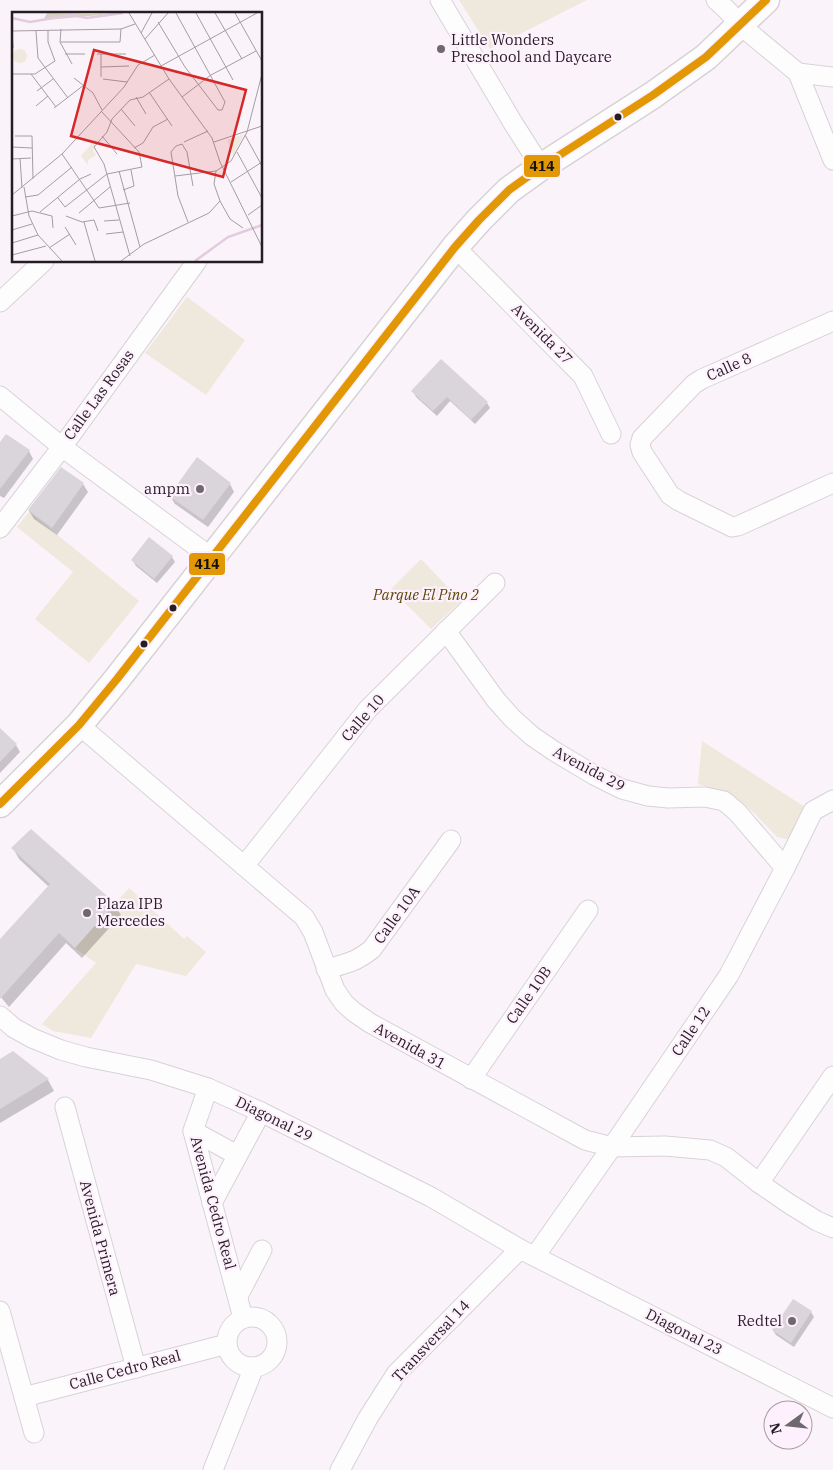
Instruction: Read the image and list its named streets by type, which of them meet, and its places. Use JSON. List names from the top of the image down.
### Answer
{
  "streets": {
    "street": [
      "Avenida 27",
      "Calle 8",
      "Calle Las Rosas",
      "Calle 10",
      "Avenida 29",
      "Calle 10A",
      "Calle 10B",
      "Calle 12",
      "Avenida 31",
      "Diagonal 29",
      "Avenida Cedro Real",
      "Avenida Primera",
      "Diagonal 23",
      "Transversal 14",
      "Calle Cedro Real"
    ]
  },
  "crossings": [
    ["Calle 10", "Avenida 29"],
    ["Calle 10", "Avenida 31"],
    ["Avenida 29", "Calle 12"],
    ["Calle 10A", "Avenida 31"],
    ["Calle 10B", "Avenida 31"],
    ["Calle 12", "Avenida 31"],
    ["Calle 12", "Diagonal 29"],
    ["Calle 12", "Diagonal 23"],
    ["Calle 12", "Transversal 14"],
    ["Diagonal 29", "Avenida Cedro Real"],
    ["Diagonal 29", "Diagonal 23"],
    ["Diagonal 29", "Transversal 14"],
    ["Avenida Cedro Real", "Calle Cedro Real"],
    ["Avenida Primera", "Calle Cedro Real"],
    ["Diagonal 23", "Transversal 14"]
  ],
  "parks": ["Parque El Pino 2"],
  "places": [
    "Little Wonders Preschool and Daycare",
    "ampm",
    "Plaza IPB Mercedes",
    "Redtel"
  ],
  "lines": ["transit line 414"],
  "north": "left"
}
